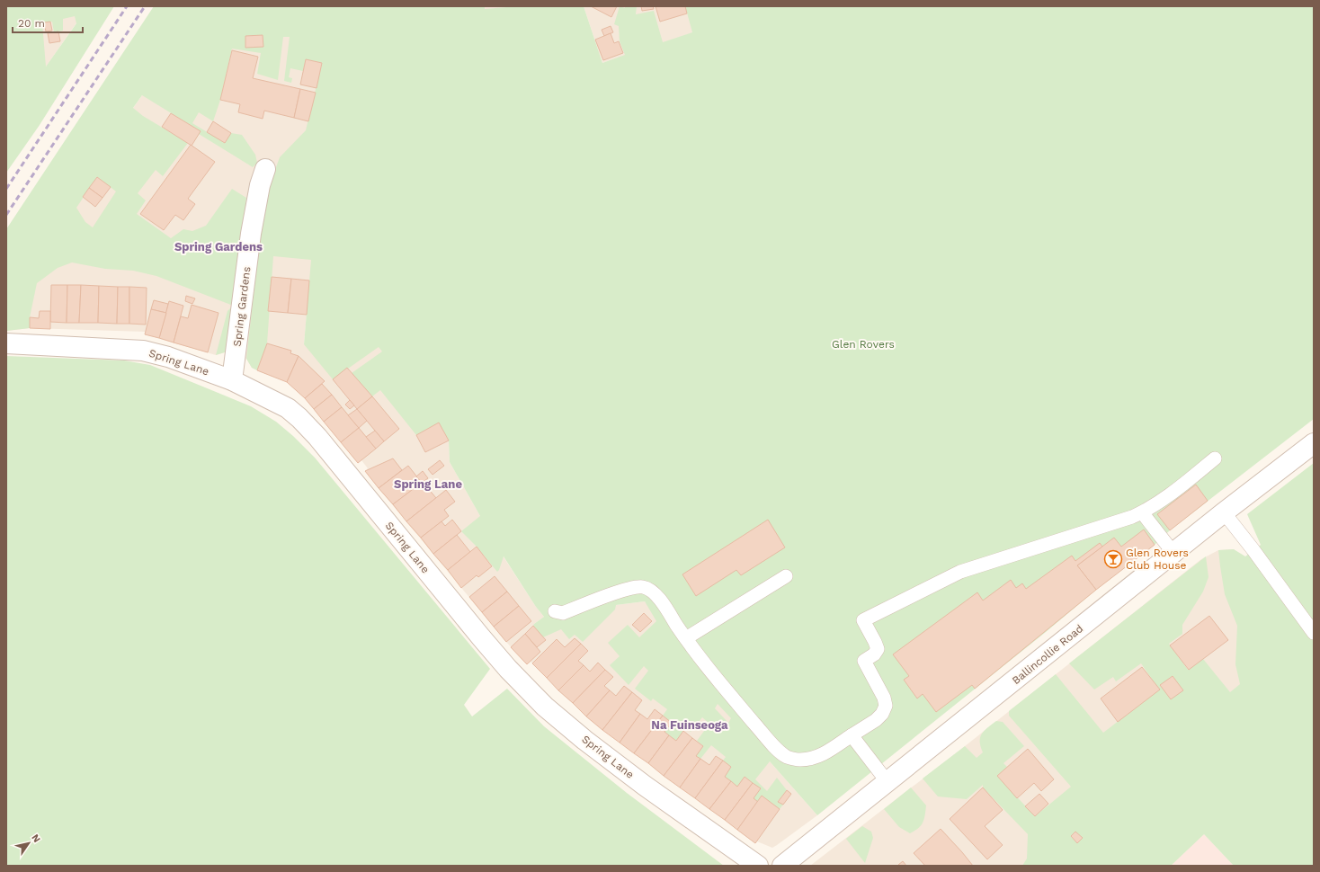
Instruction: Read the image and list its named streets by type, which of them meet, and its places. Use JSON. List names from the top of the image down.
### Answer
{
  "streets": {
    "street": ["Spring Gardens", "Spring Lane", "Ballincollie Road"]
  },
  "crossings": [
    ["Spring Gardens", "Spring Lane"]
  ],
  "districts": ["Spring Gardens", "Spring Lane", "Na Fuinseoga"],
  "parks": ["Glen Rovers"],
  "places": {
    "bar": ["Glen Rovers Club House"]
  },
  "scale_bar": "20 m",
  "north": "top right"
}
